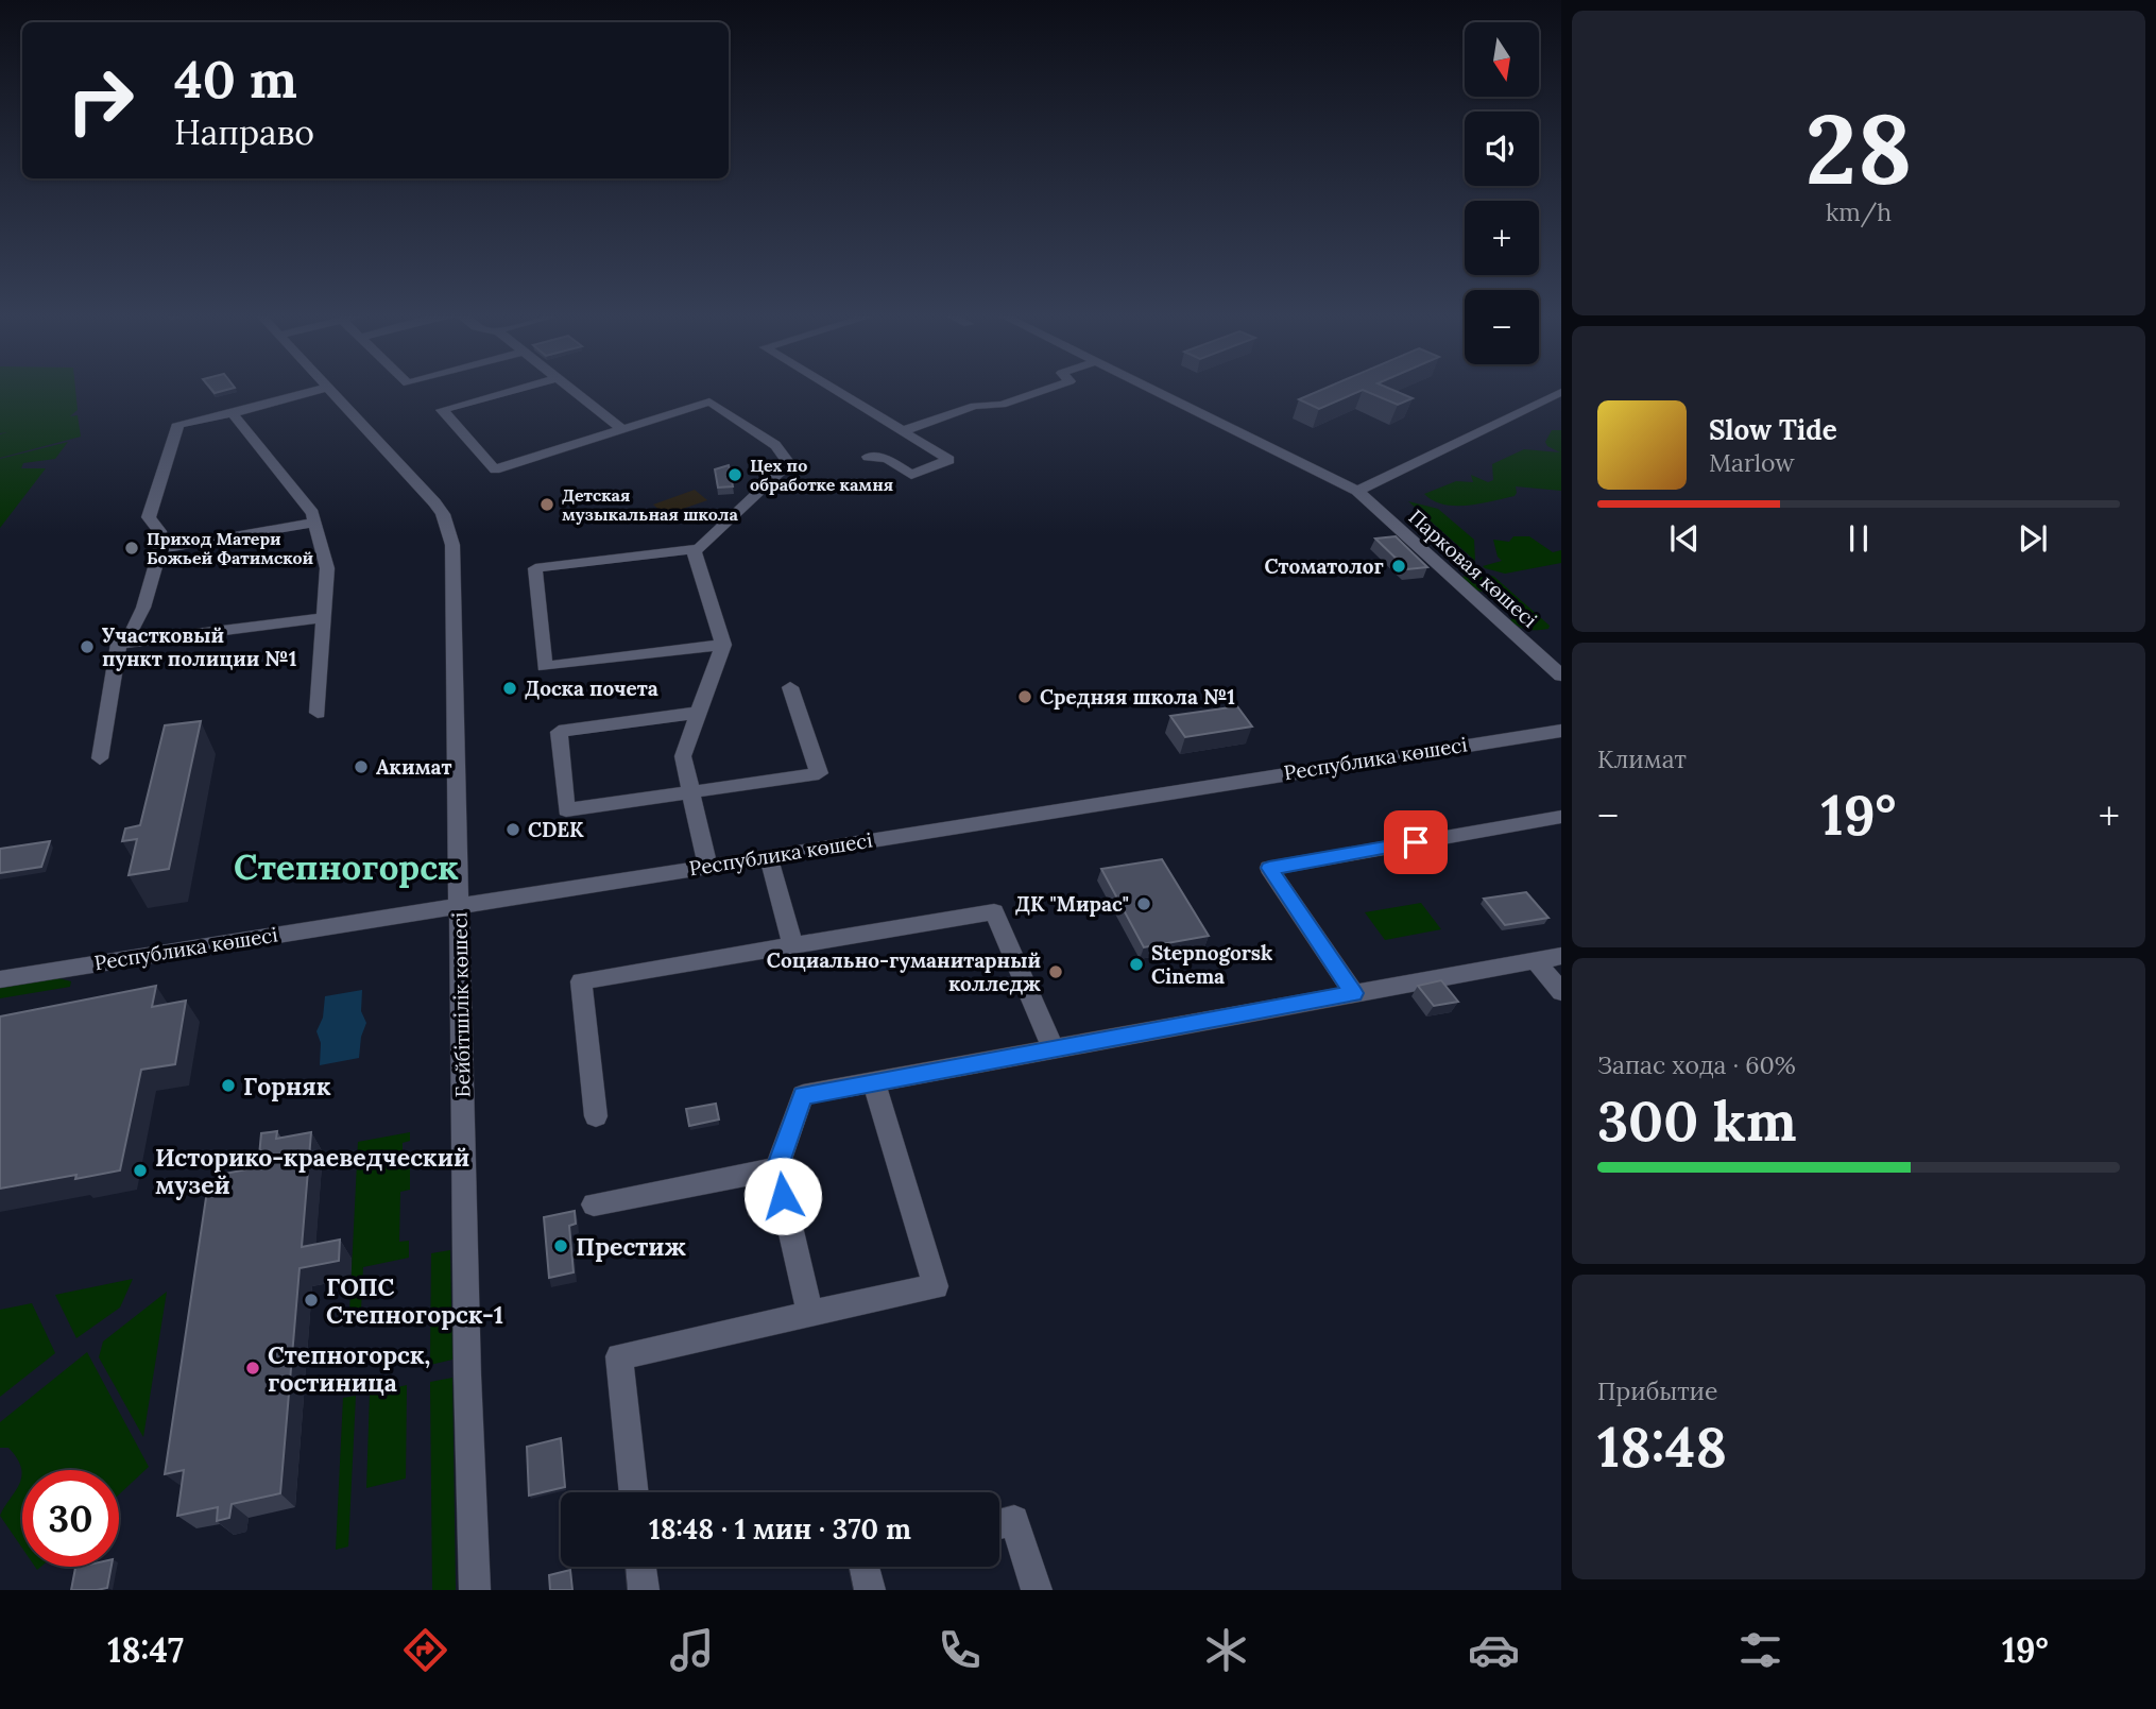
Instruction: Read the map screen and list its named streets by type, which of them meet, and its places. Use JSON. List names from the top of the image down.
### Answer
{
  "streets": {
    "street": ["Парковая көшесі", "Республика көшесі", "Бейбітшілік көшесі"]
  },
  "crossings": [
    ["Республика көшесі", "Бейбітшілік көшесі"]
  ],
  "districts": ["Степногорск"],
  "places": [
    "Цех по обработке камня",
    "Детская музыкальная школа",
    "Приход Матери Божьей Фатимской",
    "Стоматолог",
    "Участковый пункт полиции №1",
    "Доска почета",
    "Средняя школа №1",
    "Акимат",
    "CDEK",
    "ДК \"Мирас\"",
    "Stepnogorsk Cinema",
    "Социально-гуманитарный колледж",
    "Горняк",
    "Историко-краеведческий музей",
    "Престиж",
    "ГОПС Степногорск-1",
    "Степногорск, гостиница"
  ],
  "north": "bottom",
  "page": {
    "tile": [
      ["28", "km/h"],
      "Климат",
      ["Запас хода · 60%", "300 km"],
      ["Прибытие", "18:48"]
    ],
    "map_buttons": ["+", "−"],
    "turn": ["40 m", "Направо"],
    "song": ["Slow Tide", "Marlow"],
    "heat": ["−", "19°", "+"],
    "limit": "30",
    "trip": "18:48 · 1 мин · 370 m",
    "tabs": ["18:47", "19°"]
  }
}
